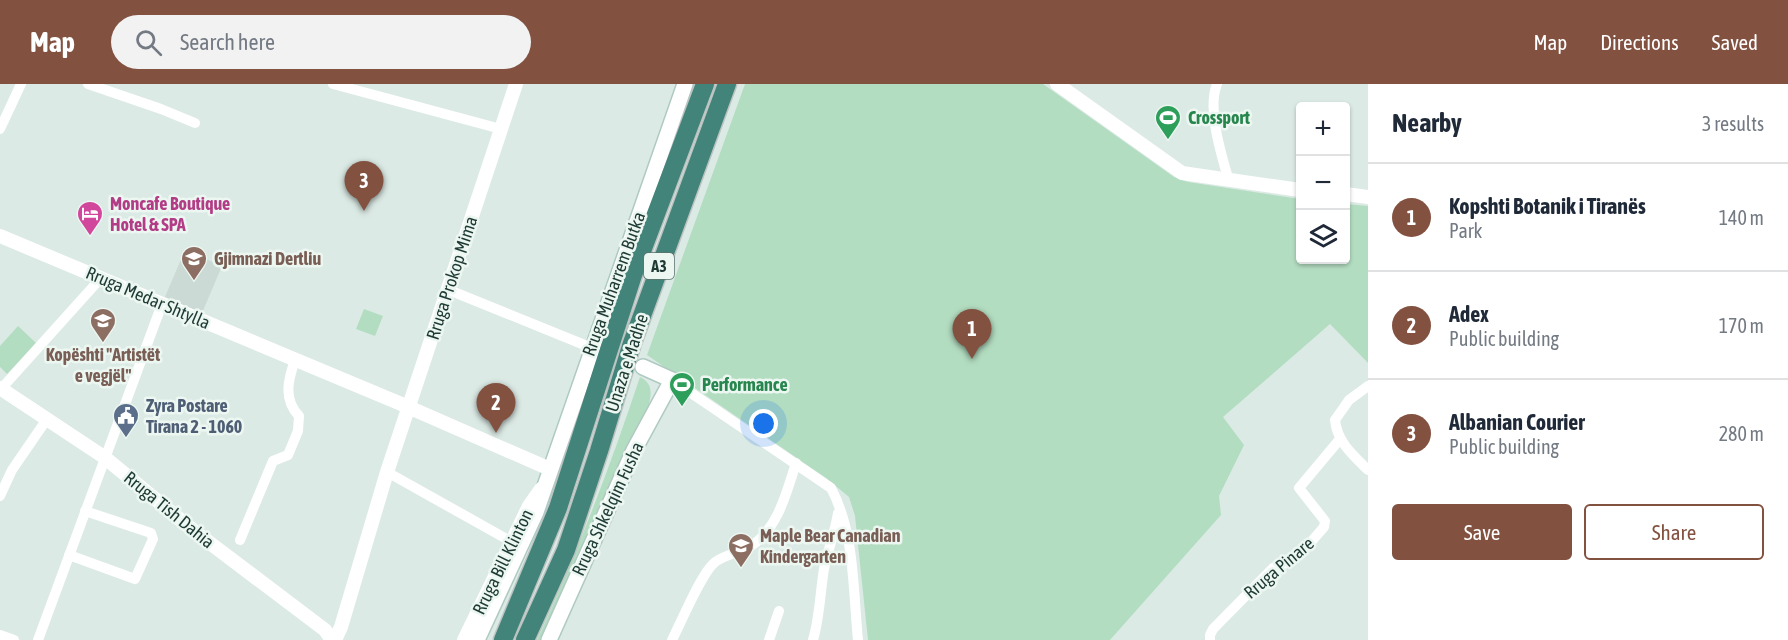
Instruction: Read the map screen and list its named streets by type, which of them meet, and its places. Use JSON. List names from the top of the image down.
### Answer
{
  "streets": {
    "highway": ["A3", "Unaza e Madhe"],
    "main road": ["Rruga Muharrem Butka", "Rruga Shkelqim Fusha"],
    "street": [
      "Rruga Prokop Mima",
      "Rruga Medar Shtylla",
      "Rruga Tish Dahia",
      "Rruga Bill Klinton",
      "Rruga Pinare"
    ]
  },
  "crossings": [
    ["Rruga Prokop Mima", "Rruga Medar Shtylla"],
    ["Rruga Prokop Mima", "Rruga Tish Dahia"],
    ["Rruga Muharrem Butka", "Rruga Medar Shtylla"],
    ["Rruga Muharrem Butka", "Rruga Bill Klinton"]
  ],
  "places": {
    "sports": ["Crossport", "Performance"],
    "hotel": ["Moncafe Boutique Hotel & SPA"],
    "school or university": ["Gjimnazi Dertliu", "Kopështi \"Artistët e vegjël\"", "Maple Bear Canadian Kindergarten"],
    "public building": ["Zyra Postare Tirana 2 - 1060"]
  },
  "page": {
    "header": "Map",
    "search": "Search here",
    "nav": ["Map", "Directions", "Saved"],
    "heading": ["Nearby", "3 results"],
    "map_buttons": ["+", "−"],
    "pins": ["3", "1", "2"],
    "list": [
      {
        "mark": "1",
        "name": "Kopshti Botanik i Tiranës",
        "note": "Park",
        "value": "140 m"
      },
      {
        "mark": "2",
        "name": "Adex",
        "note": "Public building",
        "value": "170 m"
      },
      {
        "mark": "3",
        "name": "Albanian Courier",
        "note": "Public building",
        "value": "280 m"
      }
    ],
    "buttons": ["Save", "Share"]
  }
}
